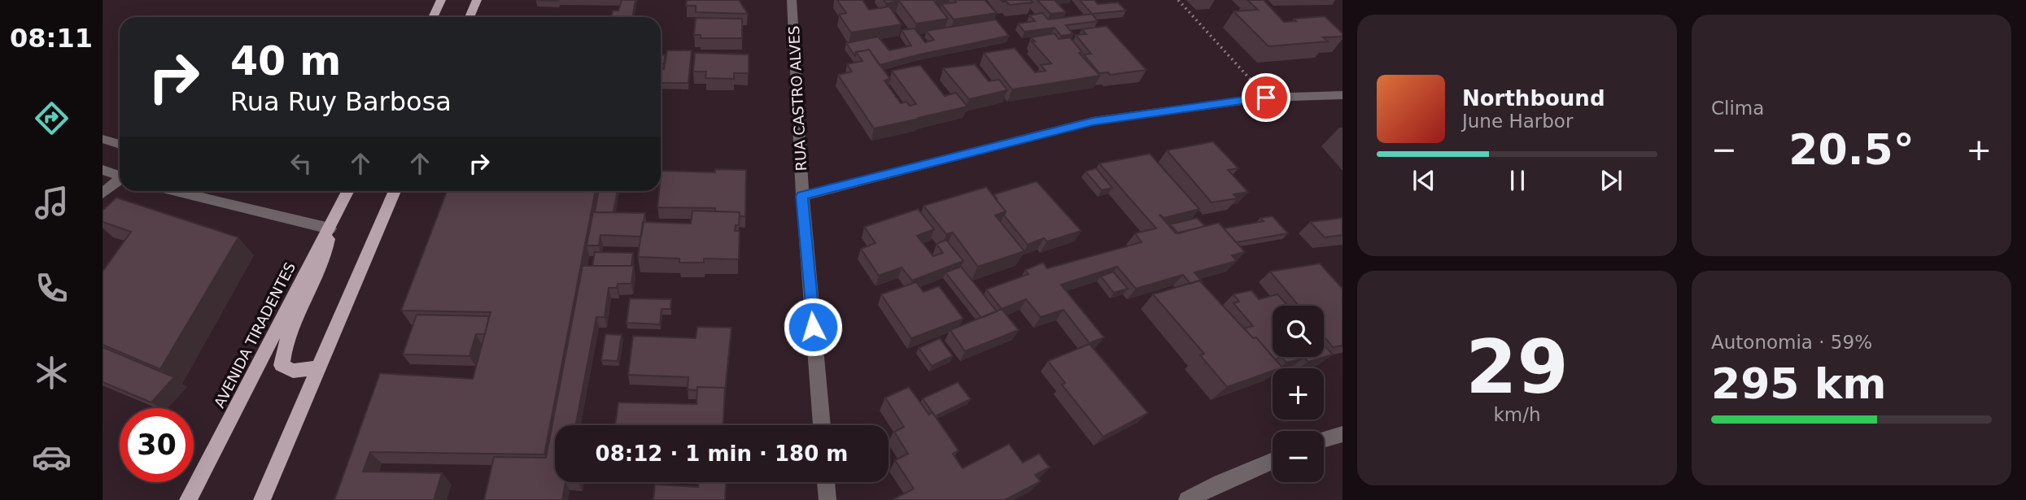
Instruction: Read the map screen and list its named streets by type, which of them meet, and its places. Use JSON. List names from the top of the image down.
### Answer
{
  "streets": {
    "main road": ["AVENIDA TIRADENTES"],
    "street": ["RUA CASTRO ALVES"]
  },
  "page": {
    "tabs": "08:11",
    "tile": [
      "Clima",
      ["29", "km/h"],
      ["Autonomia · 59%", "295 km"]
    ],
    "turn": ["40 m", "Rua Ruy Barbosa"],
    "song": ["Northbound", "June Harbor"],
    "heat": ["−", "20.5°", "+"],
    "map_buttons": ["+", "−"],
    "limit": "30",
    "trip": "08:12 · 1 min · 180 m"
  }
}
